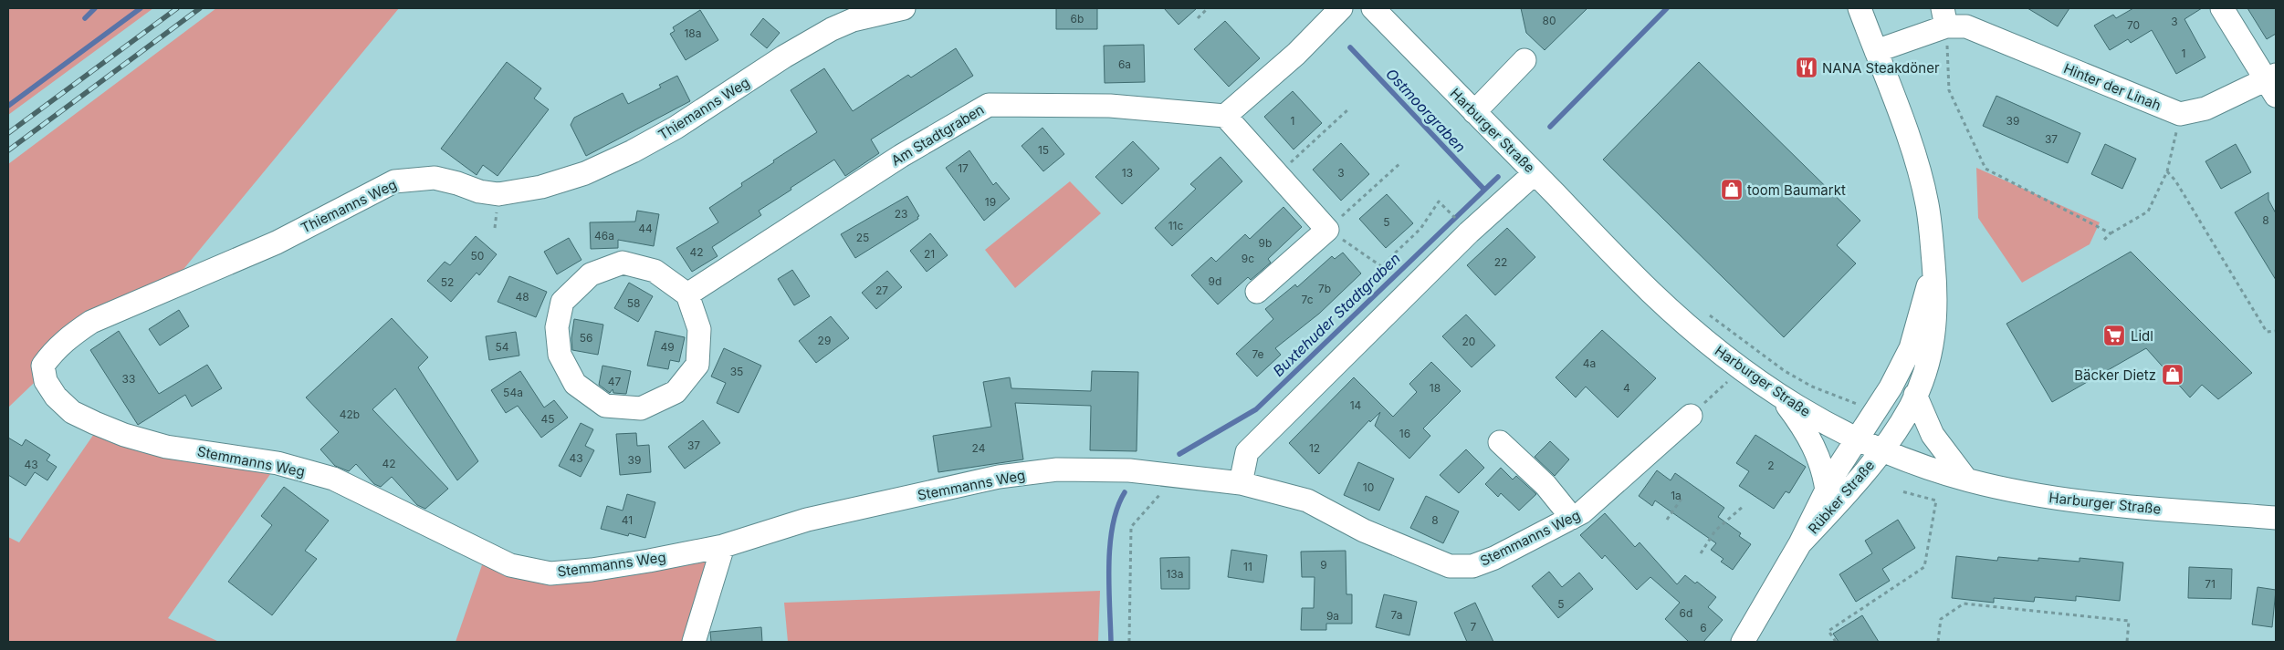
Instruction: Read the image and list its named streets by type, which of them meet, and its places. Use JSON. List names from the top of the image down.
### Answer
{
  "streets": {
    "street": [
      "Hinter der Linah",
      "Thiemanns Weg",
      "Harburger Straße",
      "Am Stadtgraben",
      "Stemmanns Weg",
      "Rübker Straße"
    ]
  },
  "crossings": [
    ["Hinter der Linah", "Rübker Straße"],
    ["Thiemanns Weg", "Stemmanns Weg"],
    ["Harburger Straße", "Rübker Straße"]
  ],
  "water": ["Ostmoorgraben", "Buxtehuder Stadtgraben"],
  "places": {
    "restaurant": ["NANA Steakdöner"],
    "shop": ["toom Baumarkt", "Bäcker Dietz"],
    "supermarket": ["Lidl"]
  },
  "house_numbers": [
    "6b",
    "80",
    "3",
    "70",
    "18a",
    "1",
    "6a",
    "1",
    "39",
    "37",
    "15",
    "17",
    "13",
    "3",
    "19",
    "23",
    "8",
    "5",
    "11c",
    "44",
    "46a",
    "25",
    "9b",
    "42",
    "21",
    "50",
    "9c",
    "22",
    "9d",
    "52",
    "7b",
    "27",
    "48",
    "7c",
    "58",
    "56",
    "29",
    "20",
    "54",
    "49",
    "7e",
    "4a",
    "35",
    "33",
    "47",
    "18",
    "4",
    "54a",
    "14",
    "42b",
    "45",
    "16",
    "37",
    "24",
    "12",
    "43",
    "39",
    "42",
    "43",
    "2",
    "10",
    "1a",
    "41",
    "8",
    "9",
    "11",
    "13a",
    "71",
    "5",
    "6d",
    "7a",
    "9a",
    "7",
    "6"
  ]
}
